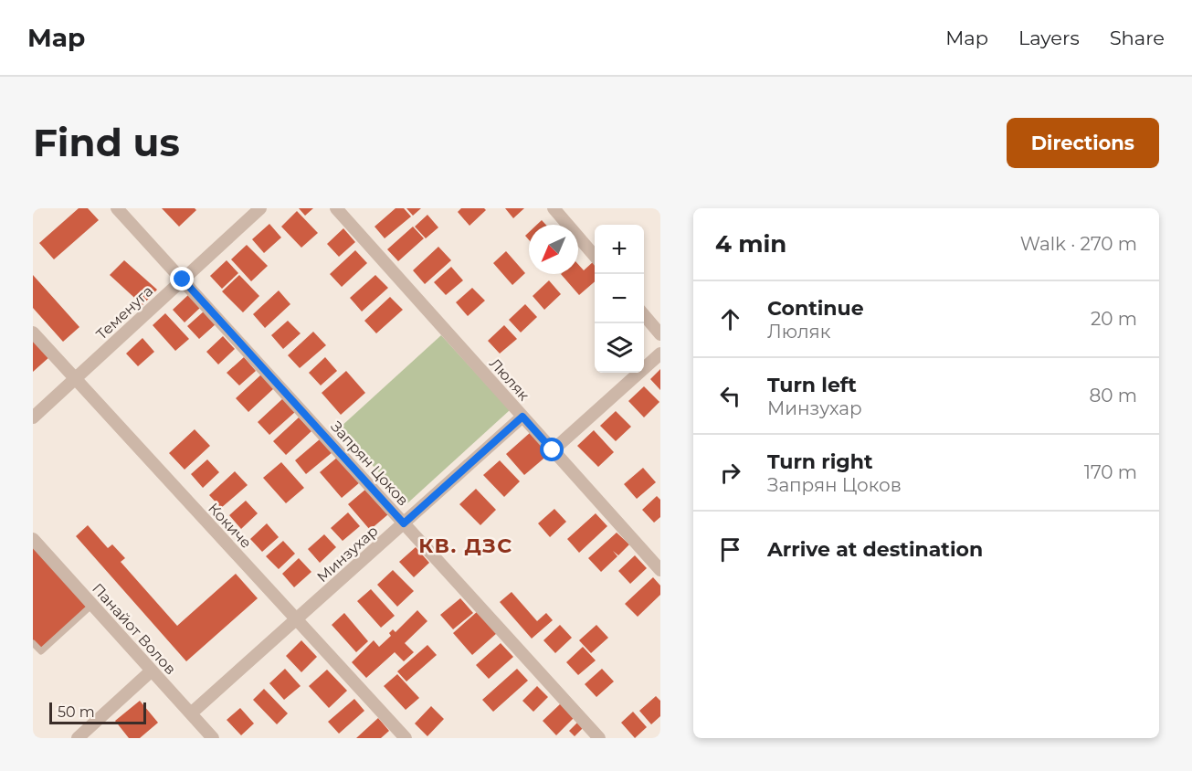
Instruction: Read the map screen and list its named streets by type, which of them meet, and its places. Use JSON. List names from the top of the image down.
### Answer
{
  "streets": {
    "street": [
      "Теменуга",
      "Люляк",
      "Запрян Цоков",
      "Кокиче",
      "Минзухар",
      "Панайот Волов"
    ]
  },
  "crossings": [
    ["Теменуга", "Запрян Цоков"],
    ["Теменуга", "Кокиче"],
    ["Люляк", "Минзухар"],
    ["Запрян Цоков", "Минзухар"],
    ["Кокиче", "Минзухар"],
    ["Минзухар", "Панайот Волов"]
  ],
  "districts": ["КВ. ДЗС"],
  "scale_bar": "50 m",
  "north": "bottom left",
  "page": {
    "header": "Map",
    "nav": ["Map", "Layers", "Share"],
    "buttons": "Directions",
    "title": "Find us",
    "heading": ["4 min", "Walk · 270 m"],
    "map_buttons": ["+", "−"],
    "list": [
      ["Continue", "Люляк", "20 m"],
      ["Turn left", "Минзухар", "80 m"],
      ["Turn right", "Запрян Цоков", "170 m"],
      "Arrive at destination"
    ],
    "scale": "50 m"
  }
}
